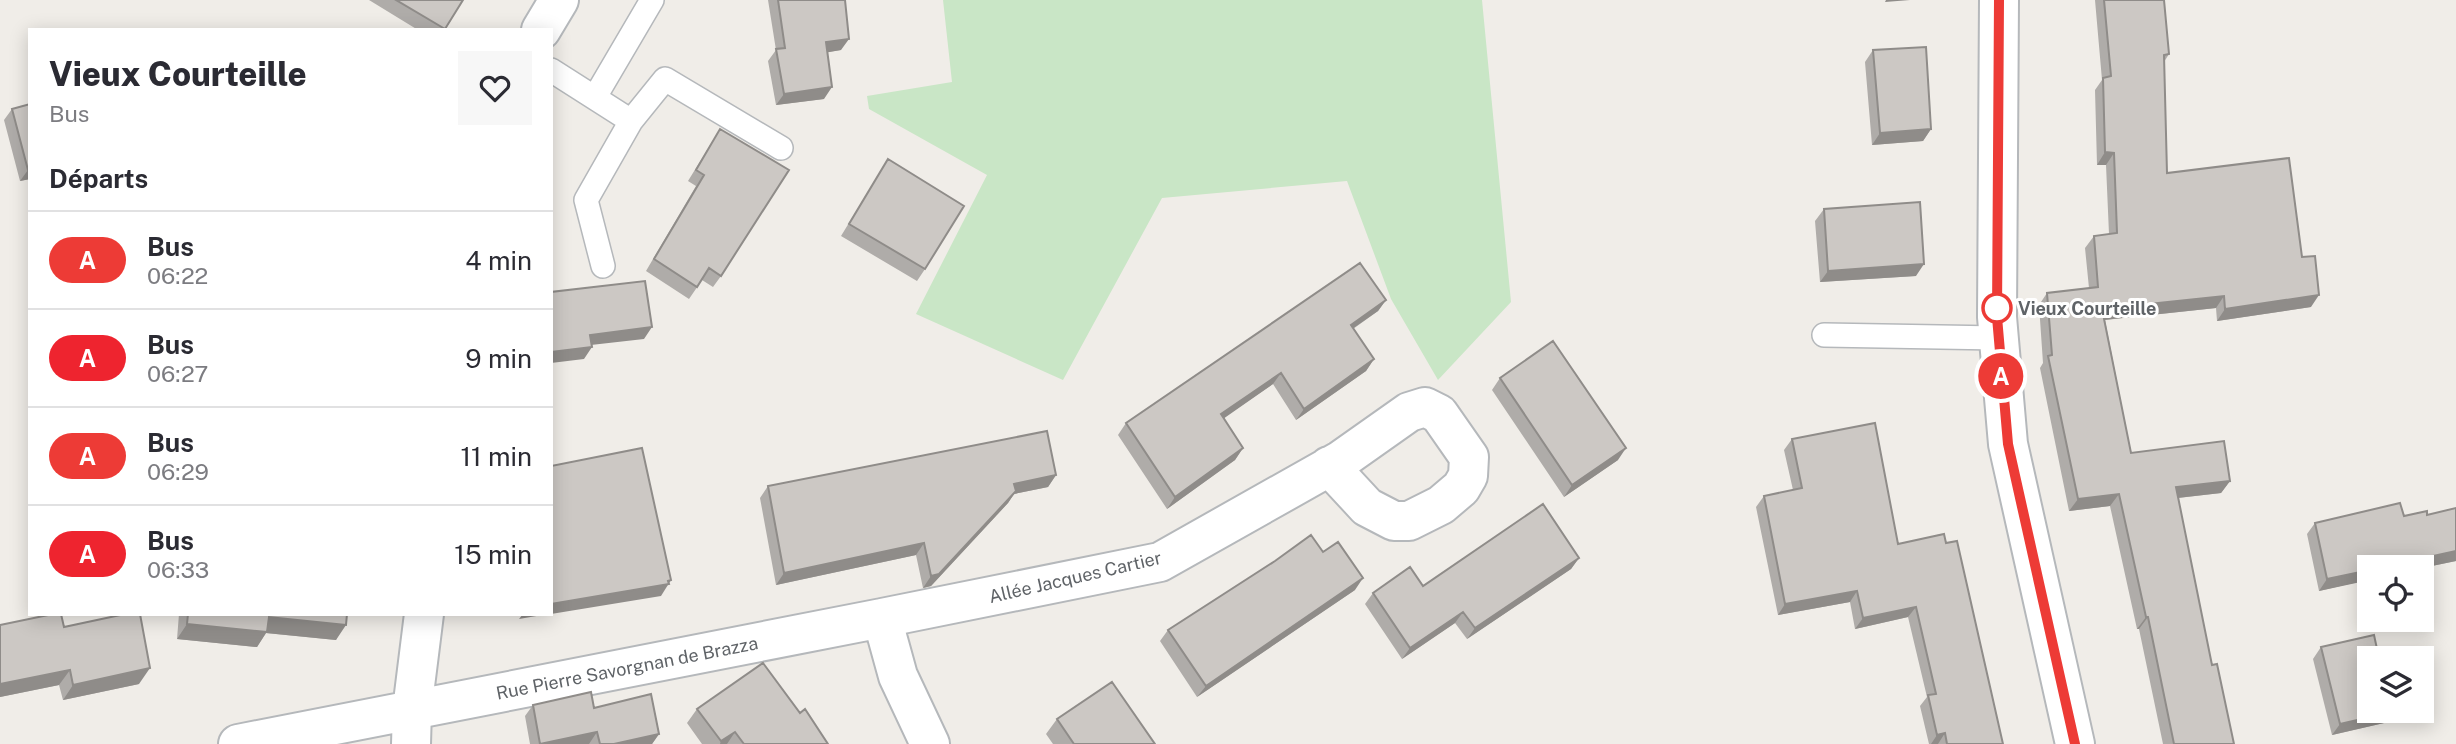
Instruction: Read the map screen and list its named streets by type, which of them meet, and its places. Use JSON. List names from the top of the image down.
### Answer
{
  "streets": {
    "street": ["Allée Jacques Cartier", "Rue Pierre Savorgnan de Brazza"]
  },
  "crossings": [
    ["Allée Jacques Cartier", "Rue Pierre Savorgnan de Brazza"]
  ],
  "places": ["Vieux Courteille"],
  "lines": ["bus line A"],
  "page": {
    "on_map": "A",
    "heading": [
      ["Vieux Courteille", "Bus"],
      "Départs"
    ],
    "list": [
      {
        "mark": "A",
        "name": "Bus",
        "note": "06:22",
        "value": "4 min"
      },
      {
        "mark": "A",
        "name": "Bus",
        "note": "06:27",
        "value": "9 min"
      },
      {
        "mark": "A",
        "name": "Bus",
        "note": "06:29",
        "value": "11 min"
      },
      {
        "mark": "A",
        "name": "Bus",
        "note": "06:33",
        "value": "15 min"
      }
    ]
  }
}
